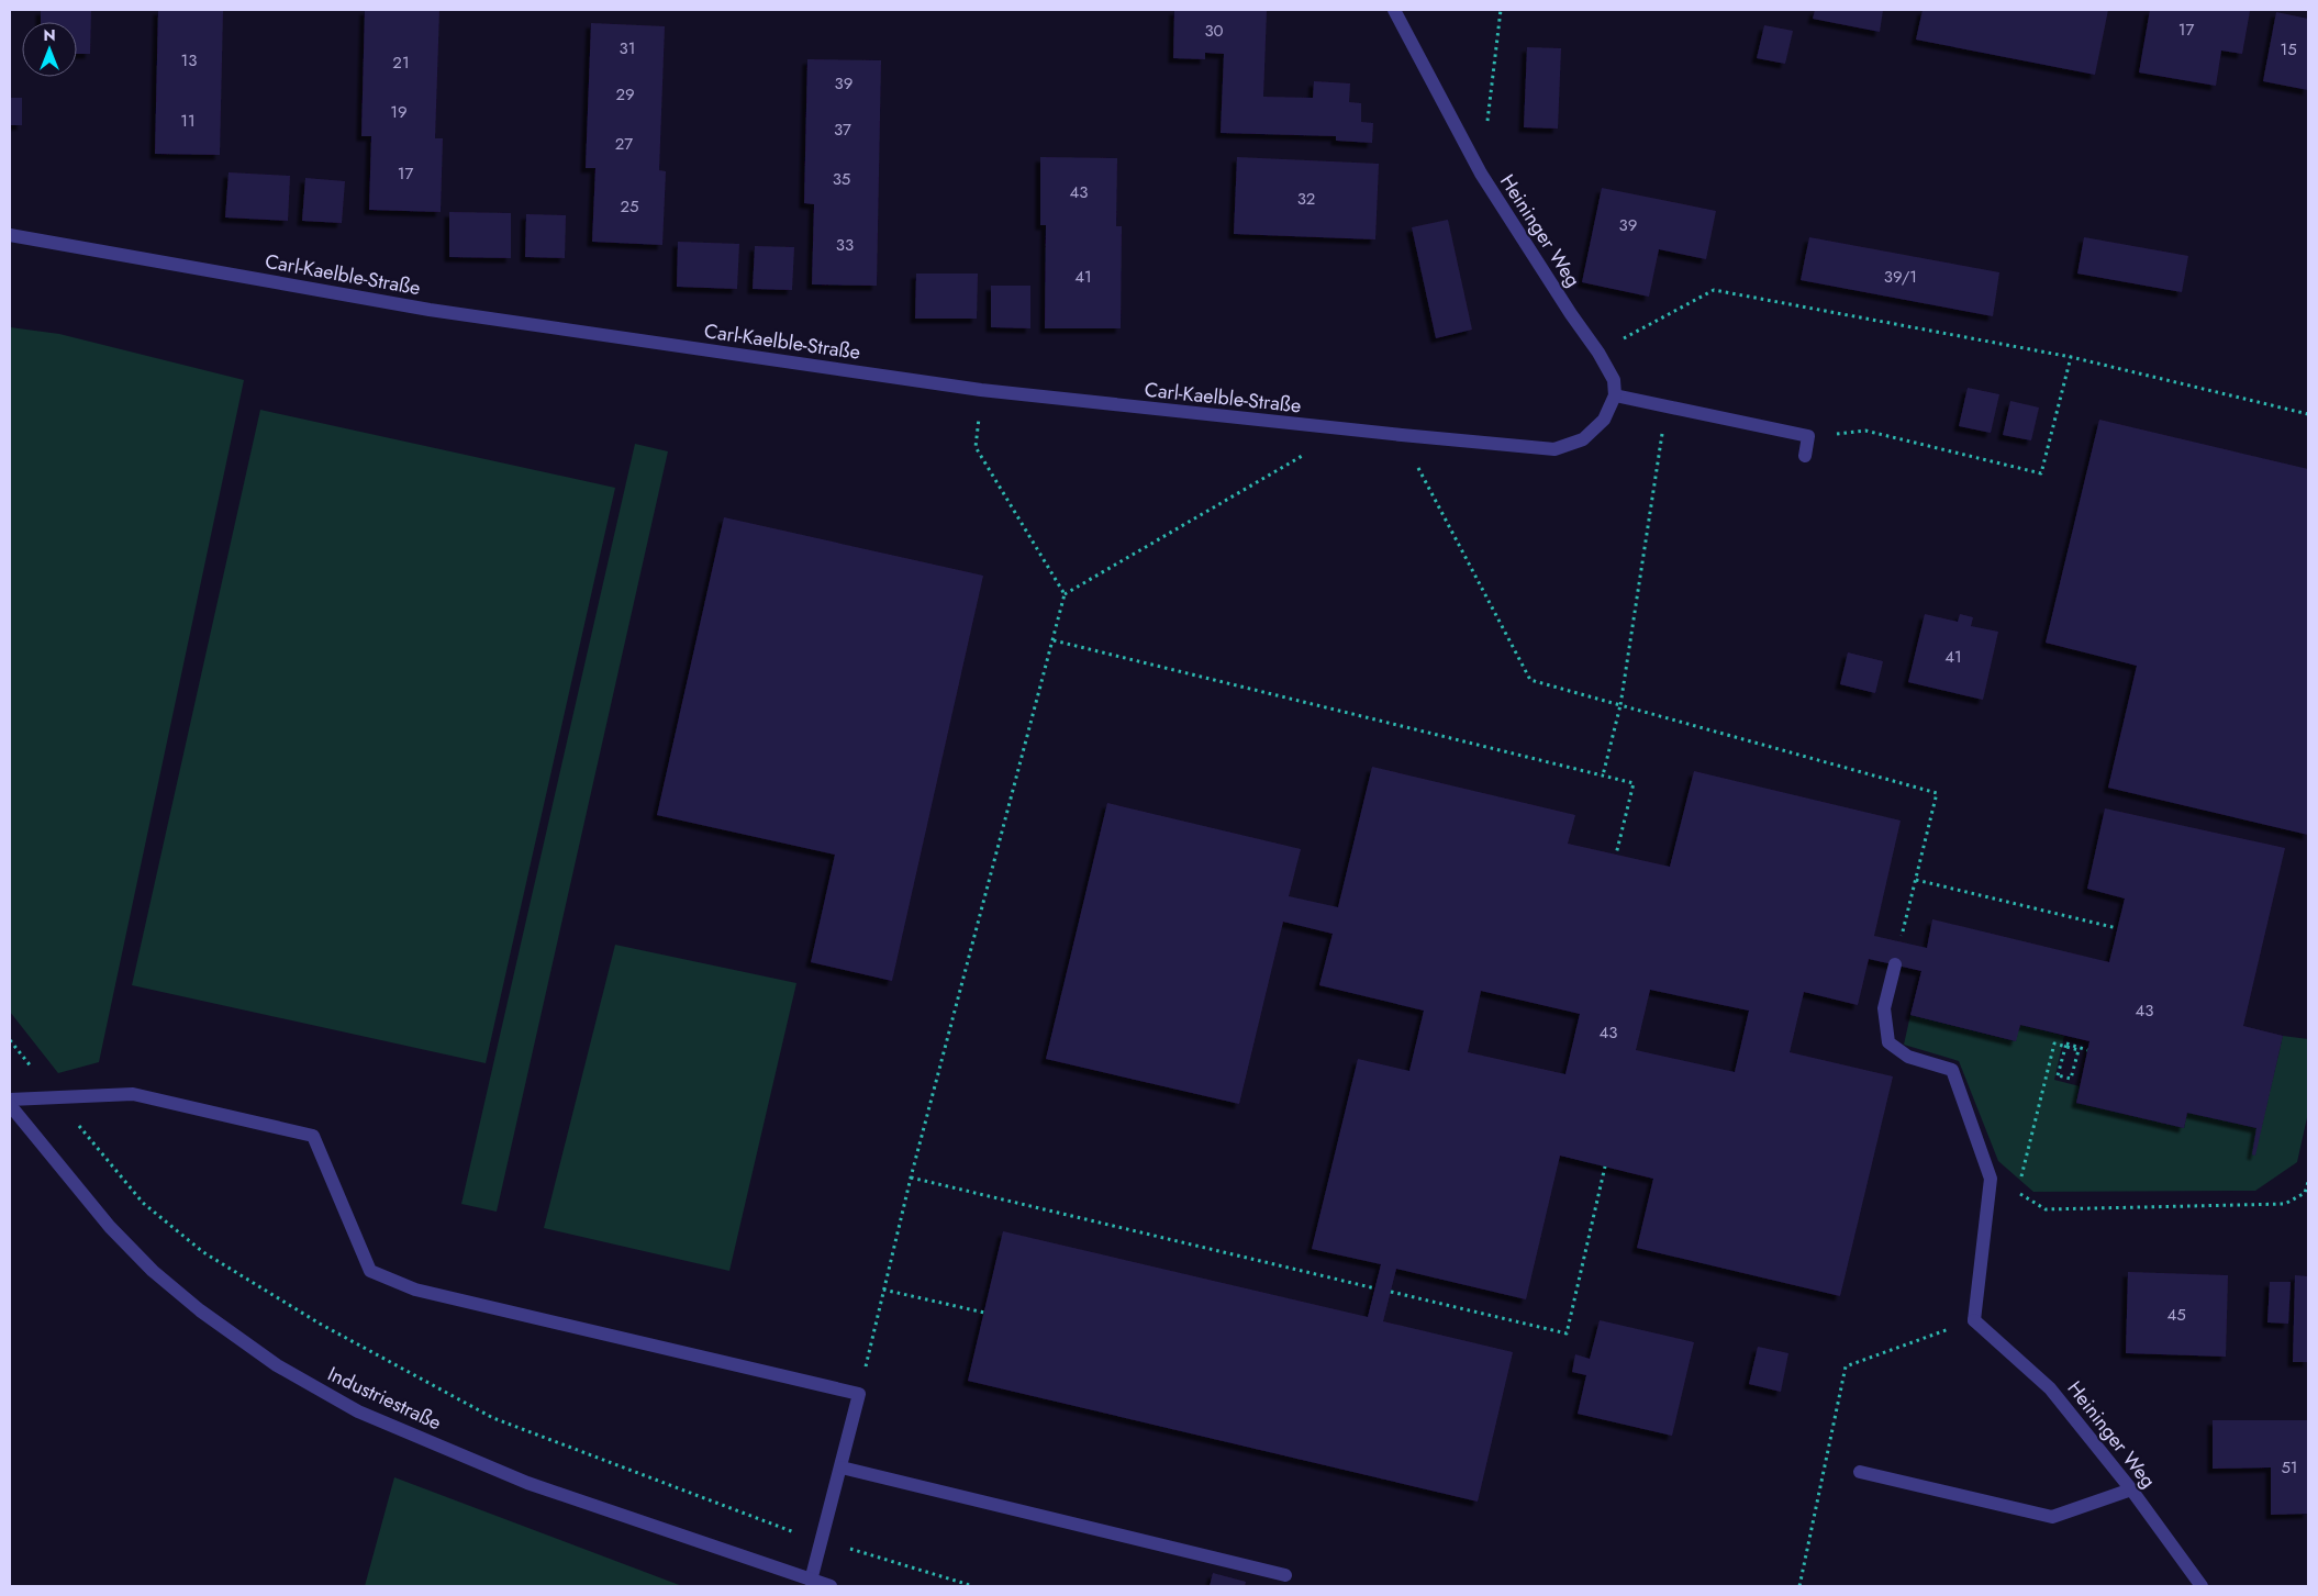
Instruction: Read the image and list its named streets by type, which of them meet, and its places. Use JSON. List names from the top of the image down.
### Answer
{
  "streets": {
    "street": ["Heininger Weg", "Carl-Kaelble-Straße", "Industriestraße"]
  },
  "crossings": [
    ["Heininger Weg", "Carl-Kaelble-Straße"]
  ],
  "house_numbers": [
    "17",
    "30",
    "31",
    "15",
    "13",
    "21",
    "39",
    "29",
    "19",
    "11",
    "37",
    "27",
    "17",
    "35",
    "43",
    "32",
    "25",
    "39",
    "33",
    "41",
    "39/1",
    "41",
    "43",
    "43",
    "45",
    "51"
  ],
  "north": "top"
}
